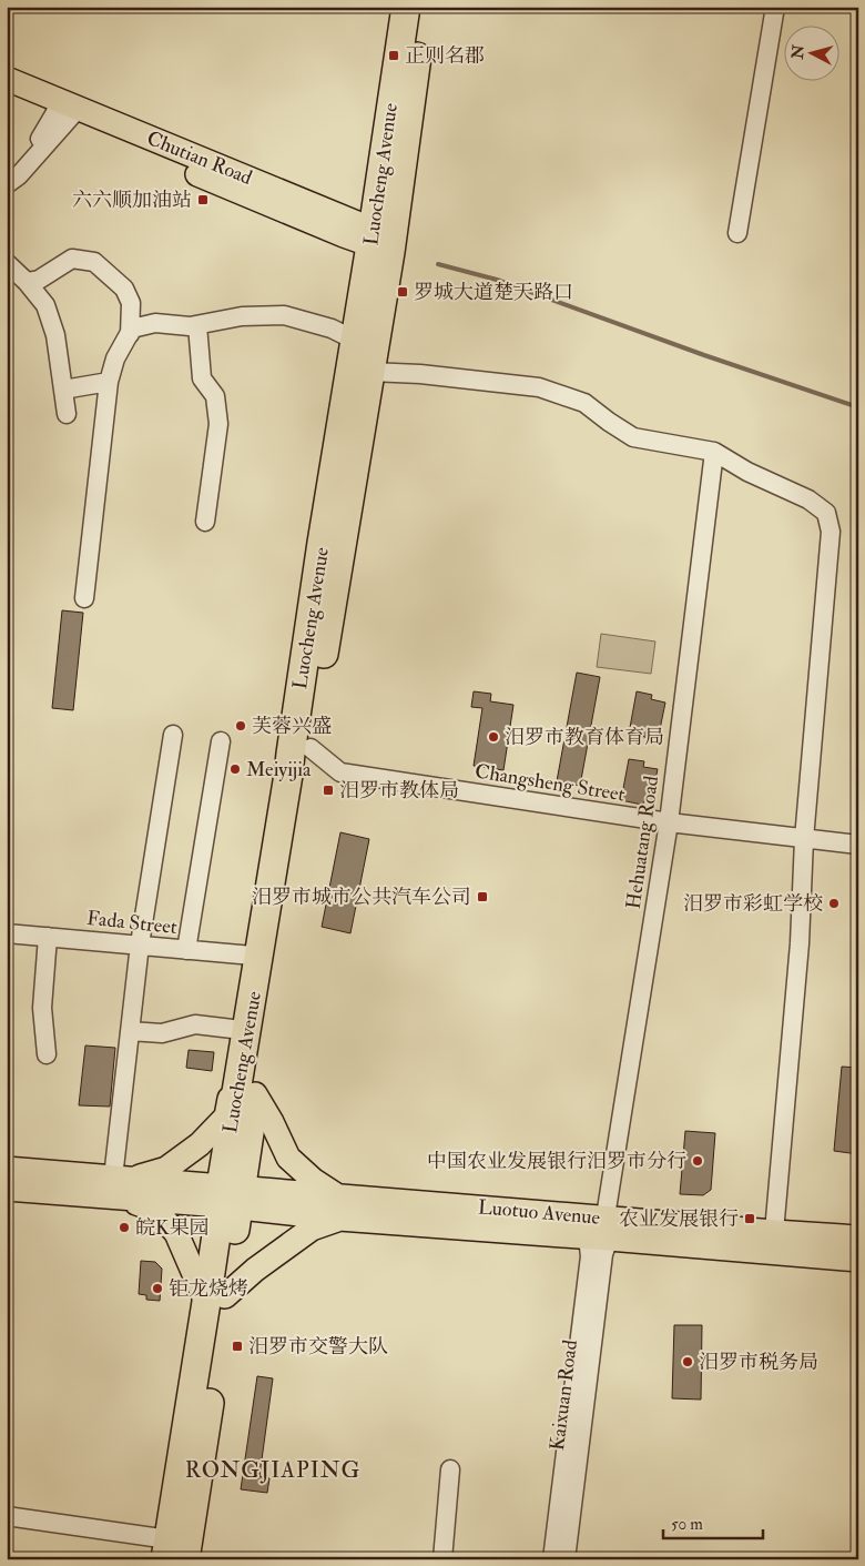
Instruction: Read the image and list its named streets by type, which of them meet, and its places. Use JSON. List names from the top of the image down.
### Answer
{
  "streets": {
    "highway": ["Luocheng Avenue"],
    "main road": ["Chutian Road", "Luotuo Avenue"],
    "street": [
      "Changsheng Street",
      "Hehuatang Road",
      "Fada Street",
      "Kaixuan Road"
    ]
  },
  "crossings": [
    ["Chutian Road", "Luocheng Avenue"],
    ["Luocheng Avenue", "Changsheng Street"],
    ["Luocheng Avenue", "Fada Street"],
    ["Luocheng Avenue", "Luotuo Avenue"],
    ["Changsheng Street", "Hehuatang Road"],
    ["Hehuatang Road", "Luotuo Avenue"],
    ["Hehuatang Road", "Kaixuan Road"],
    ["Luotuo Avenue", "Kaixuan Road"]
  ],
  "districts": ["RONGJIAPING"],
  "places": {
    "transit": [
      "正则名郡",
      "六六顺加油站",
      "罗城大道楚天路口",
      "汨罗市教体局",
      "汨罗市城市公共汽车公司",
      "农业发展银行",
      "汨罗市交警大队"
    ],
    "other": [
      "芙蓉兴盛",
      "汨罗市教育体育局",
      "Meiyijia",
      "汨罗市彩虹学校",
      "中国农业发展银行汨罗市分行",
      "皖K果园",
      "钜龙烧烤",
      "汨罗市税务局"
    ]
  },
  "scale_bar": "50 m",
  "north": "left"
}
